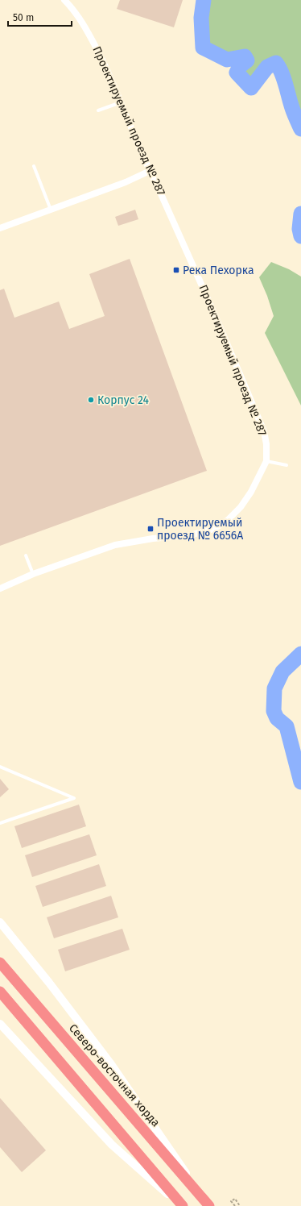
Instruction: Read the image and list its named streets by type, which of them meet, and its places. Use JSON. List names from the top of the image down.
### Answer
{
  "streets": {
    "highway": ["Северо-восточная хорда"],
    "street": ["Проектируемый проезд № 287"]
  },
  "places": {
    "transit": ["Река Пехорка", "Проектируемый проезд № 6656А"],
    "other": ["Корпус 24"]
  },
  "scale_bar": "50 m"
}
